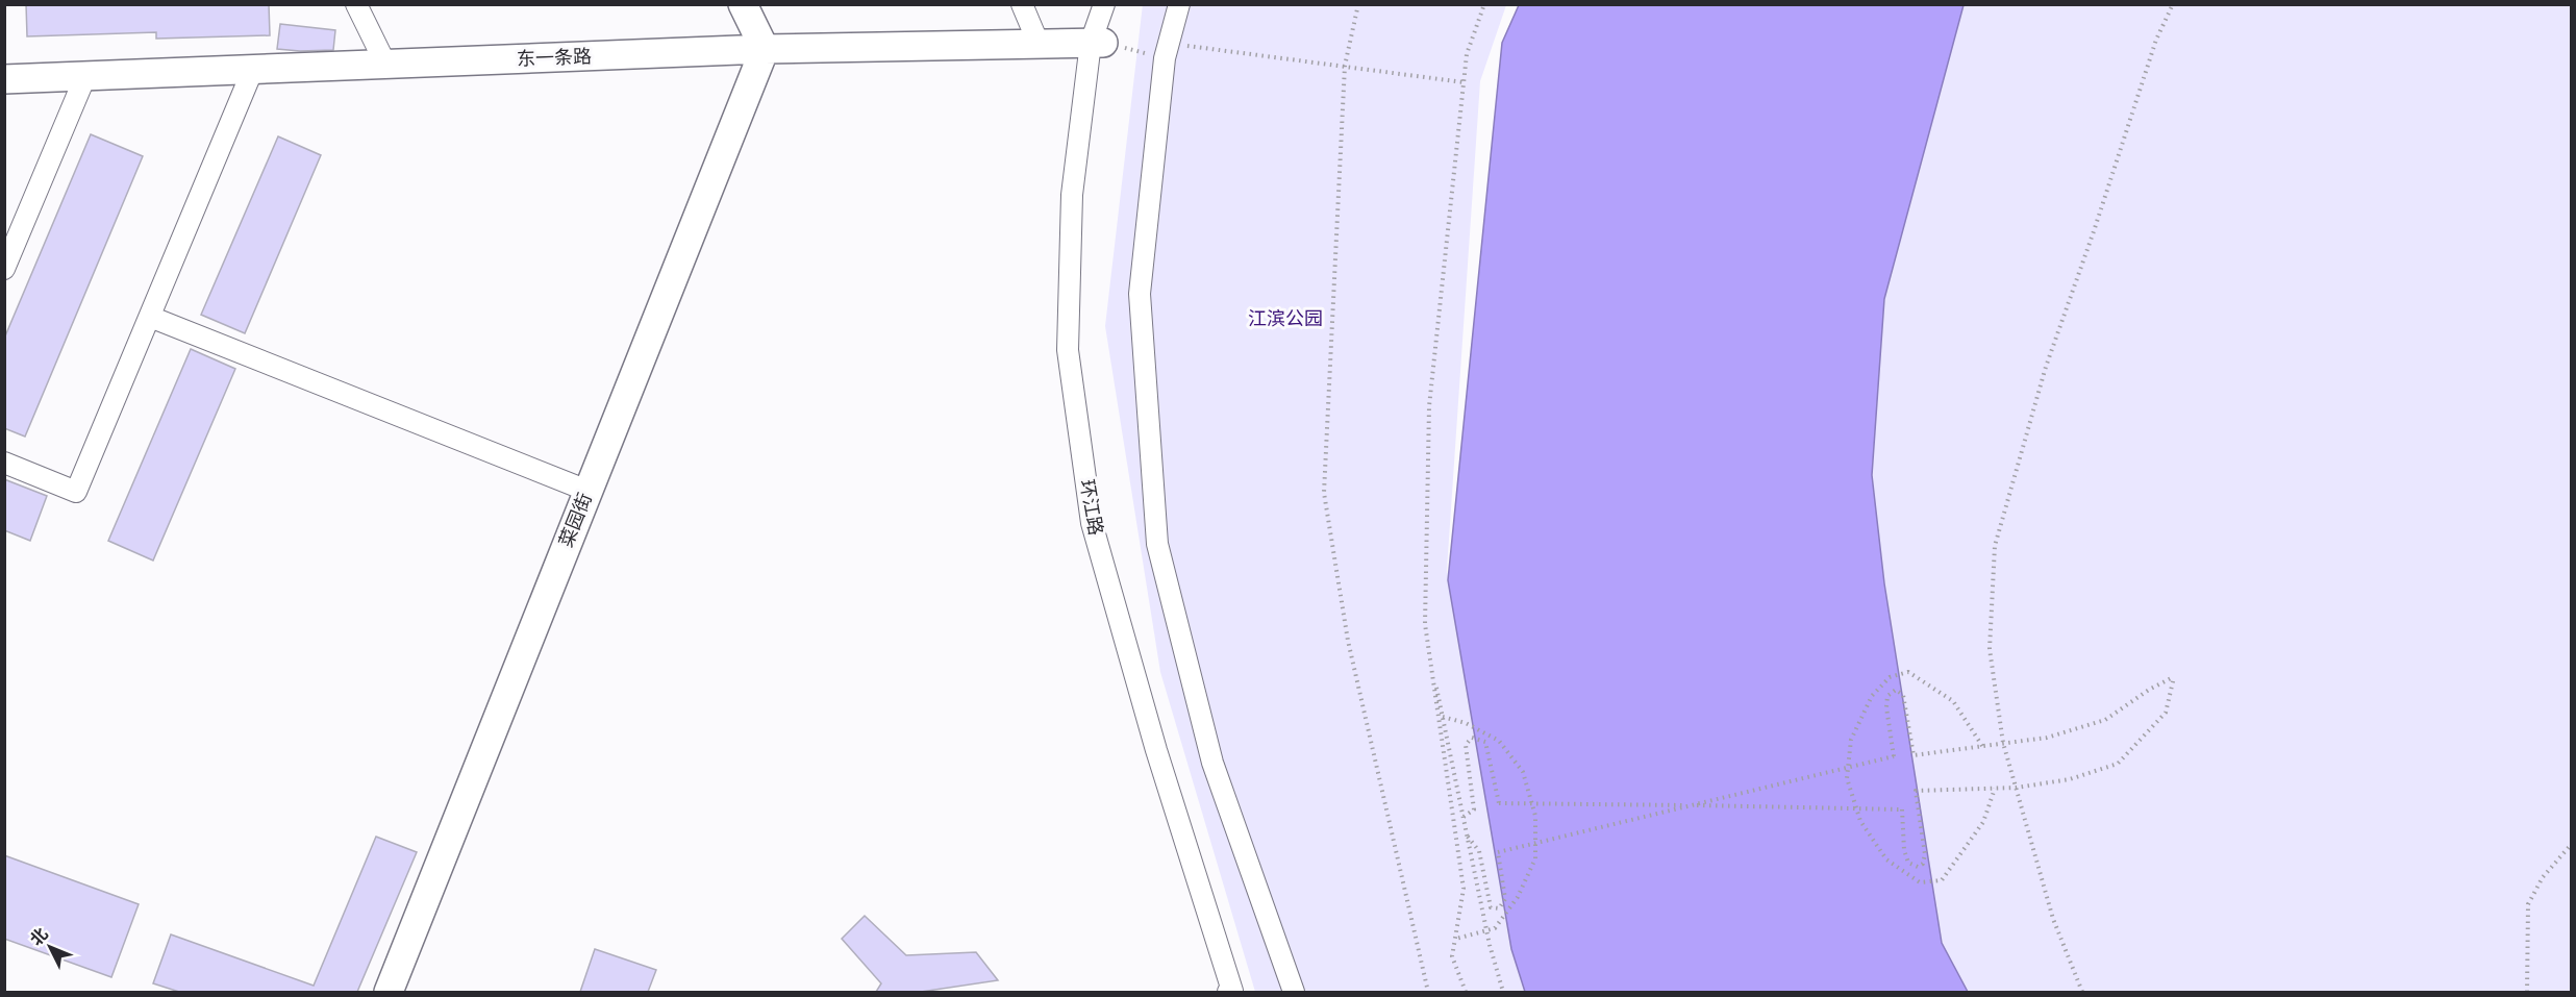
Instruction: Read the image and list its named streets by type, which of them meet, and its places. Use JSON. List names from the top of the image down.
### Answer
{
  "streets": {
    "street": ["东一条路", "环江路", "菜园街"]
  },
  "crossings": [
    ["东一条路", "环江路"],
    ["东一条路", "菜园街"]
  ],
  "parks": ["江滨公园"],
  "north": "top left"
}
